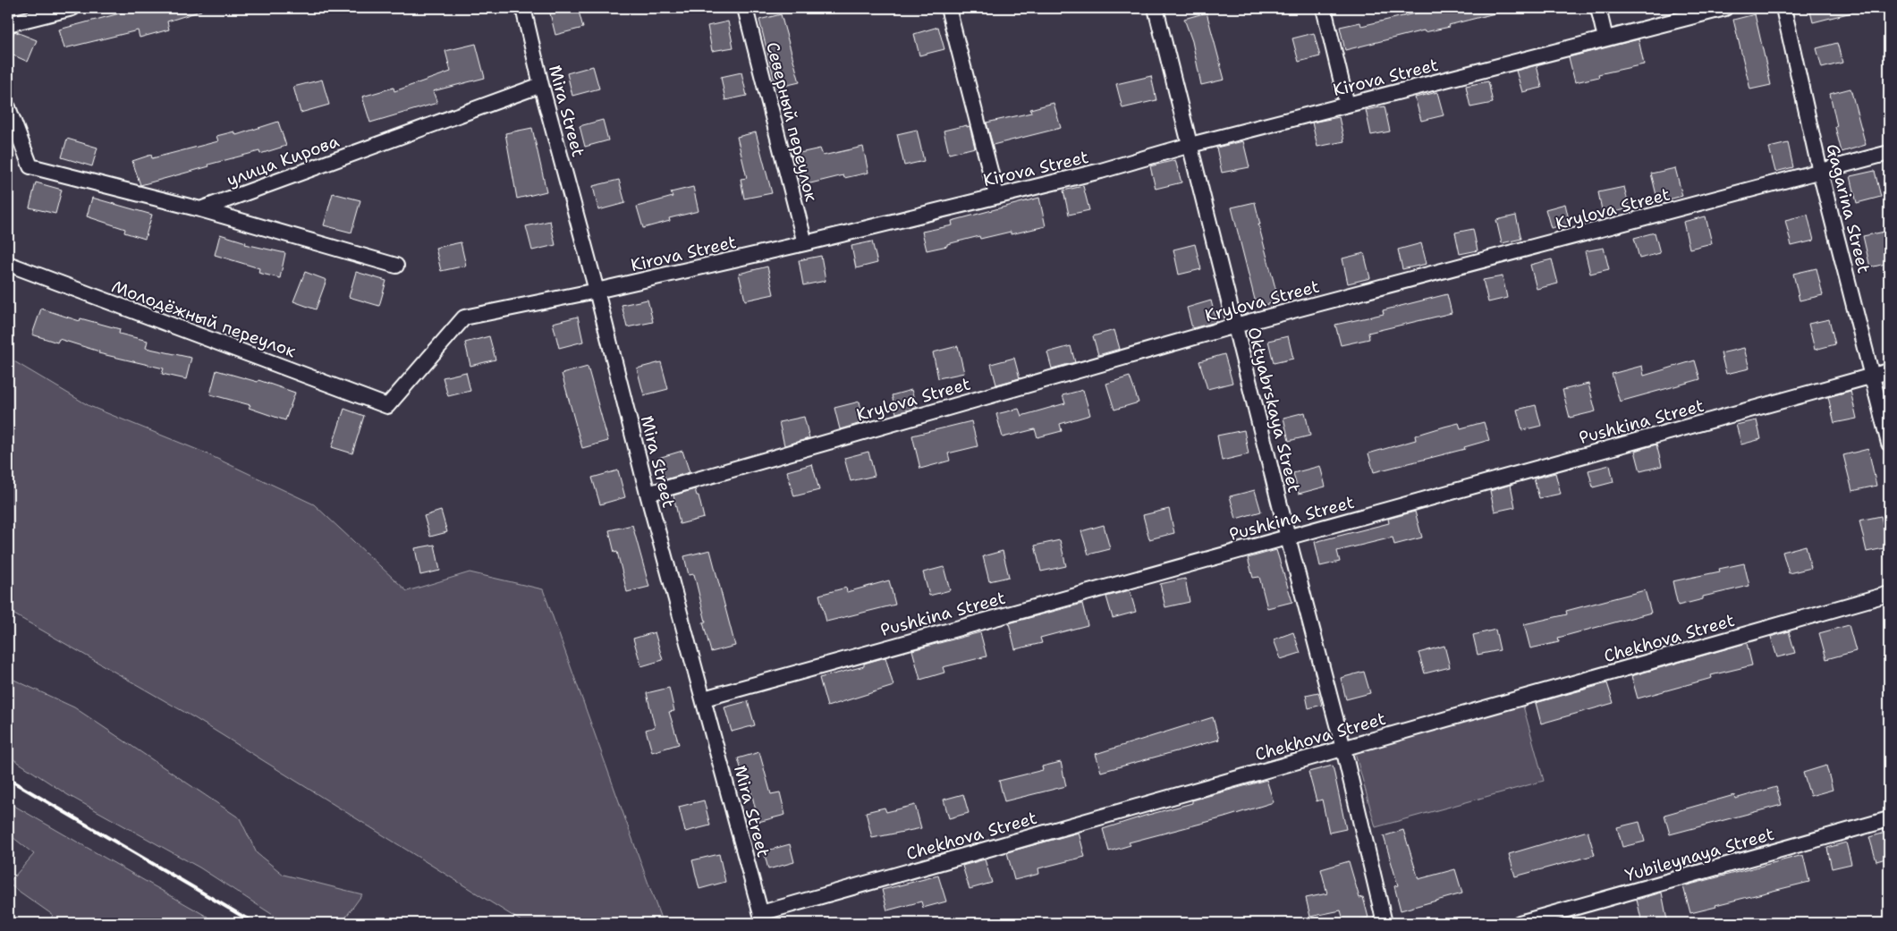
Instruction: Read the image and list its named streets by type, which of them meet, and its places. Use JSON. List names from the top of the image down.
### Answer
{
  "streets": {
    "street": [
      "Kirova Street",
      "Mira Street",
      "Северный переулок",
      "улица Кирова",
      "Krylova Street",
      "Gagarina Street",
      "Молодёжный переулок",
      "Oktyabrskaya Street",
      "Pushkina Street",
      "Chekhova Street",
      "Yubileynaya Street"
    ]
  },
  "crossings": [
    ["Kirova Street", "Mira Street"],
    ["Kirova Street", "Северный переулок"],
    ["Kirova Street", "Молодёжный переулок"],
    ["Kirova Street", "Oktyabrskaya Street"],
    ["Mira Street", "улица Кирова"],
    ["Mira Street", "Krylova Street"],
    ["Mira Street", "Pushkina Street"],
    ["Mira Street", "Chekhova Street"],
    ["Krylova Street", "Gagarina Street"],
    ["Krylova Street", "Oktyabrskaya Street"],
    ["Gagarina Street", "Pushkina Street"],
    ["Oktyabrskaya Street", "Pushkina Street"],
    ["Oktyabrskaya Street", "Chekhova Street"]
  ]
}
